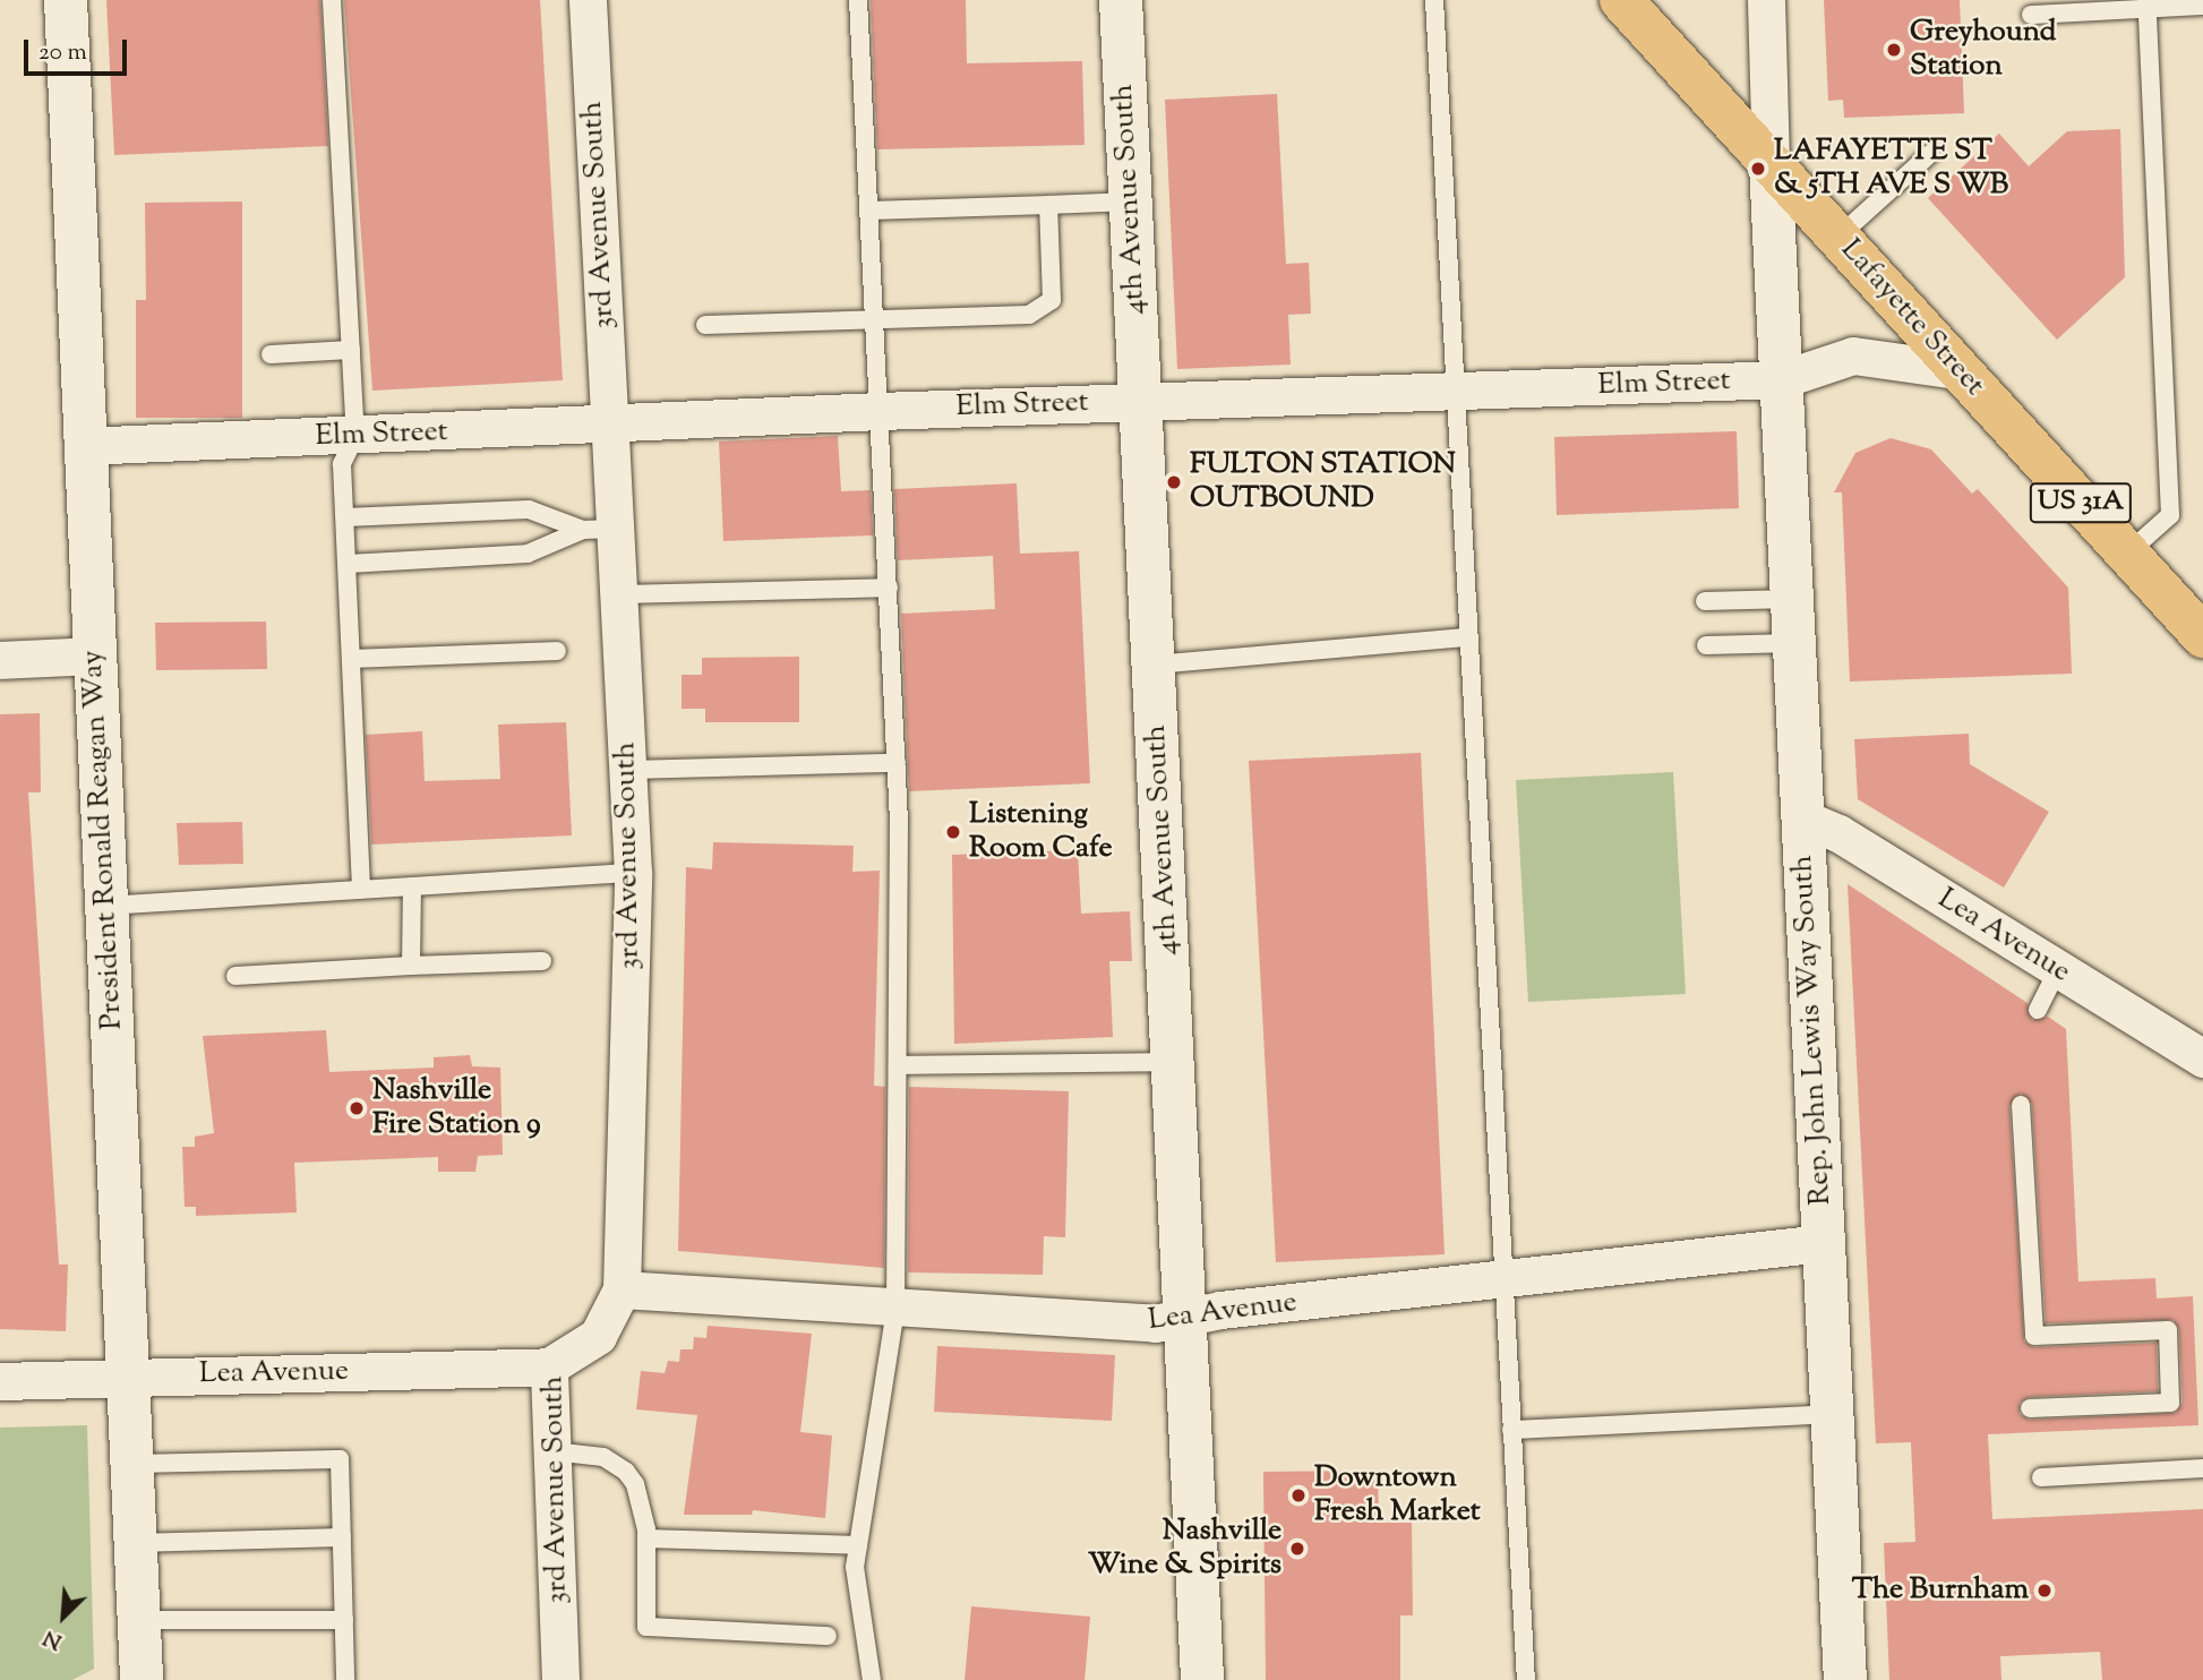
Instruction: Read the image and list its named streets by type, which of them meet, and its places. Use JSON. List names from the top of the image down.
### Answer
{
  "streets": {
    "main road": ["Lafayette Street", "US 31A"],
    "street": [
      "4th Avenue South",
      "3rd Avenue South",
      "Elm Street",
      "President Ronald Reagan Way",
      "Lea Avenue",
      "Rep. John Lewis Way South"
    ]
  },
  "crossings": [
    ["4th Avenue South", "Elm Street"],
    ["4th Avenue South", "Lea Avenue"],
    ["3rd Avenue South", "Elm Street"],
    ["3rd Avenue South", "Lea Avenue"],
    ["Lafayette Street", "Elm Street"],
    ["Lafayette Street", "Rep. John Lewis Way South"],
    ["Elm Street", "President Ronald Reagan Way"],
    ["Elm Street", "Rep. John Lewis Way South"],
    ["President Ronald Reagan Way", "Lea Avenue"],
    ["Lea Avenue", "Rep. John Lewis Way South"]
  ],
  "places": [
    "Greyhound Station",
    "LAFAYETTE ST & 5TH AVE S WB",
    "FULTON STATION OUTBOUND",
    "Listening Room Cafe",
    "Nashville Fire Station 9",
    "Downtown Fresh Market",
    "Nashville Wine & Spirits",
    "The Burnham"
  ],
  "scale_bar": "20 m",
  "north": "bottom left"
}
